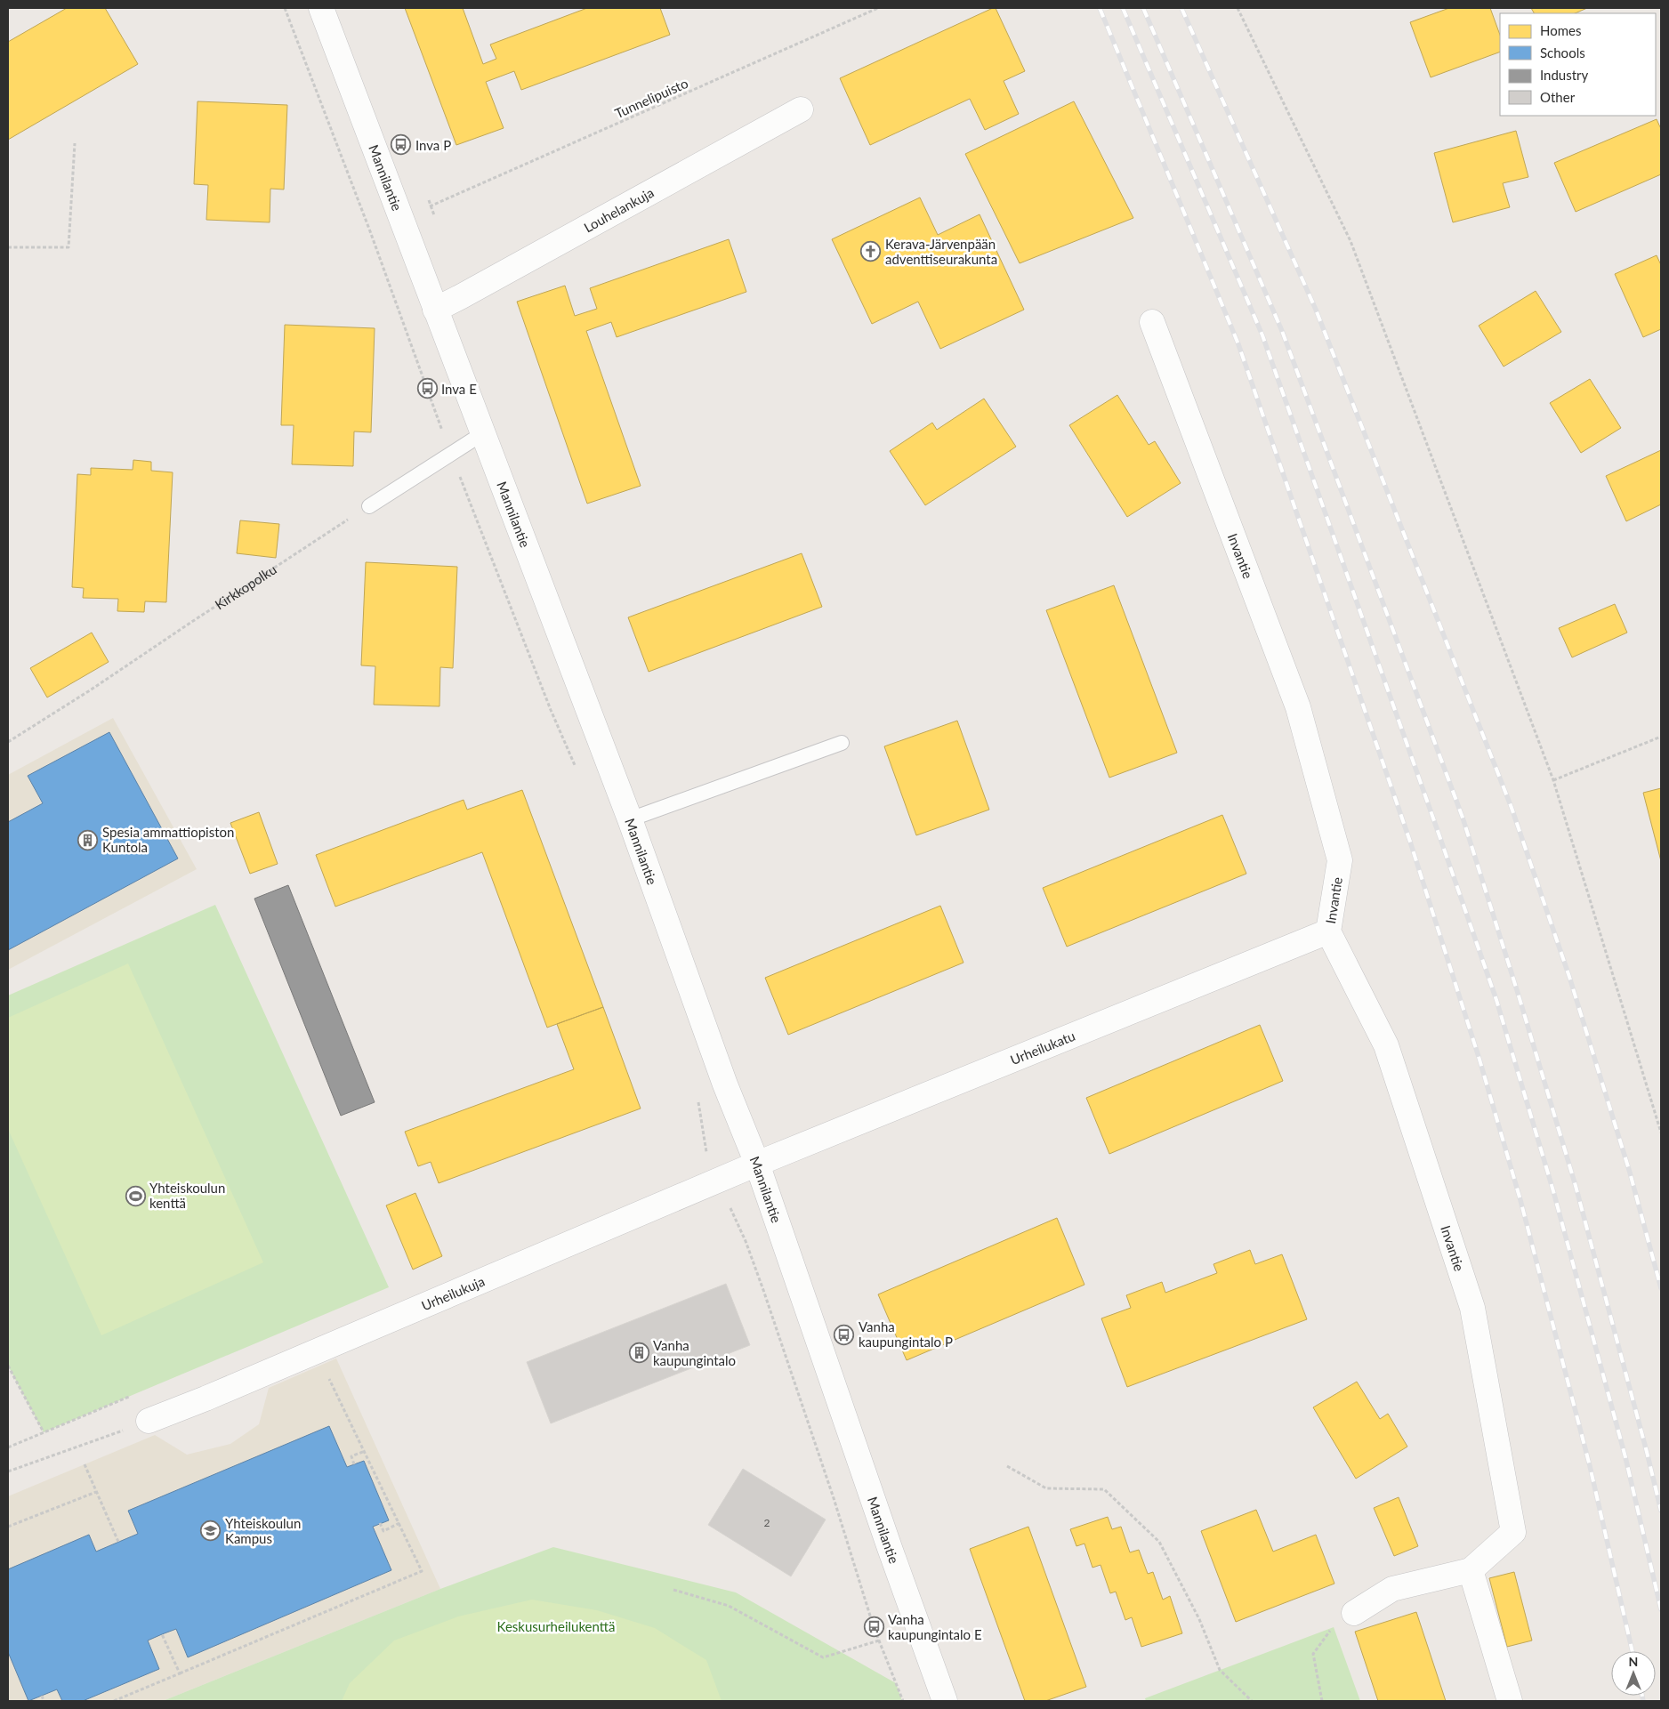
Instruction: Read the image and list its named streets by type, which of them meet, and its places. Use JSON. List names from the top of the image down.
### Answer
{
  "streets": {
    "street": [
      "Mannilantie",
      "Louhelankuja",
      "Invantie",
      "Urheilukatu",
      "Urheilukuja"
    ],
    "path": ["Tunnelipuisto", "Kirkkopolku"]
  },
  "crossings": [
    ["Mannilantie", "Louhelankuja"],
    ["Mannilantie", "Urheilukatu"],
    ["Mannilantie", "Urheilukuja"],
    ["Invantie", "Urheilukatu"],
    ["Urheilukatu", "Urheilukuja"]
  ],
  "parks": ["Keskusurheilukenttä"],
  "places": {
    "bus stop": [
      "Inva P",
      "Inva E",
      "Vanha kaupungintalo P",
      "Vanha kaupungintalo E"
    ],
    "church": ["Kerava-Järvenpään adventtiseurakunta"],
    "building": ["Spesia ammattiopiston Kuntola", "Vanha kaupungintalo"],
    "sports": ["Yhteiskoulun kenttä"],
    "school or university": ["Yhteiskoulun Kampus"]
  },
  "house_numbers": ["2"],
  "legend": [
    "Homes",
    "Schools",
    "Industry",
    "Other"
  ],
  "north": "top"
}
